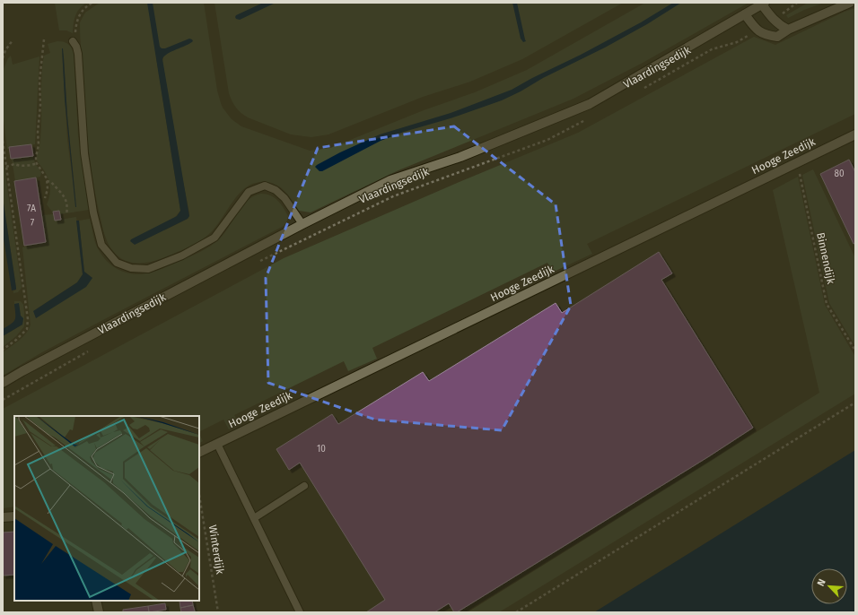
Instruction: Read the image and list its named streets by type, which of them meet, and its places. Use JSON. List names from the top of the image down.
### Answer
{
  "streets": {
    "street": ["Vlaardingsedijk", "Hooge Zeedijk"],
    "path": ["Binnendijk", "Winterdijk"]
  },
  "crossings": [
    ["Hooge Zeedijk", "Binnendijk"]
  ],
  "house_numbers": [
    "80",
    "7A",
    "7",
    "10"
  ],
  "north": "top left"
}
